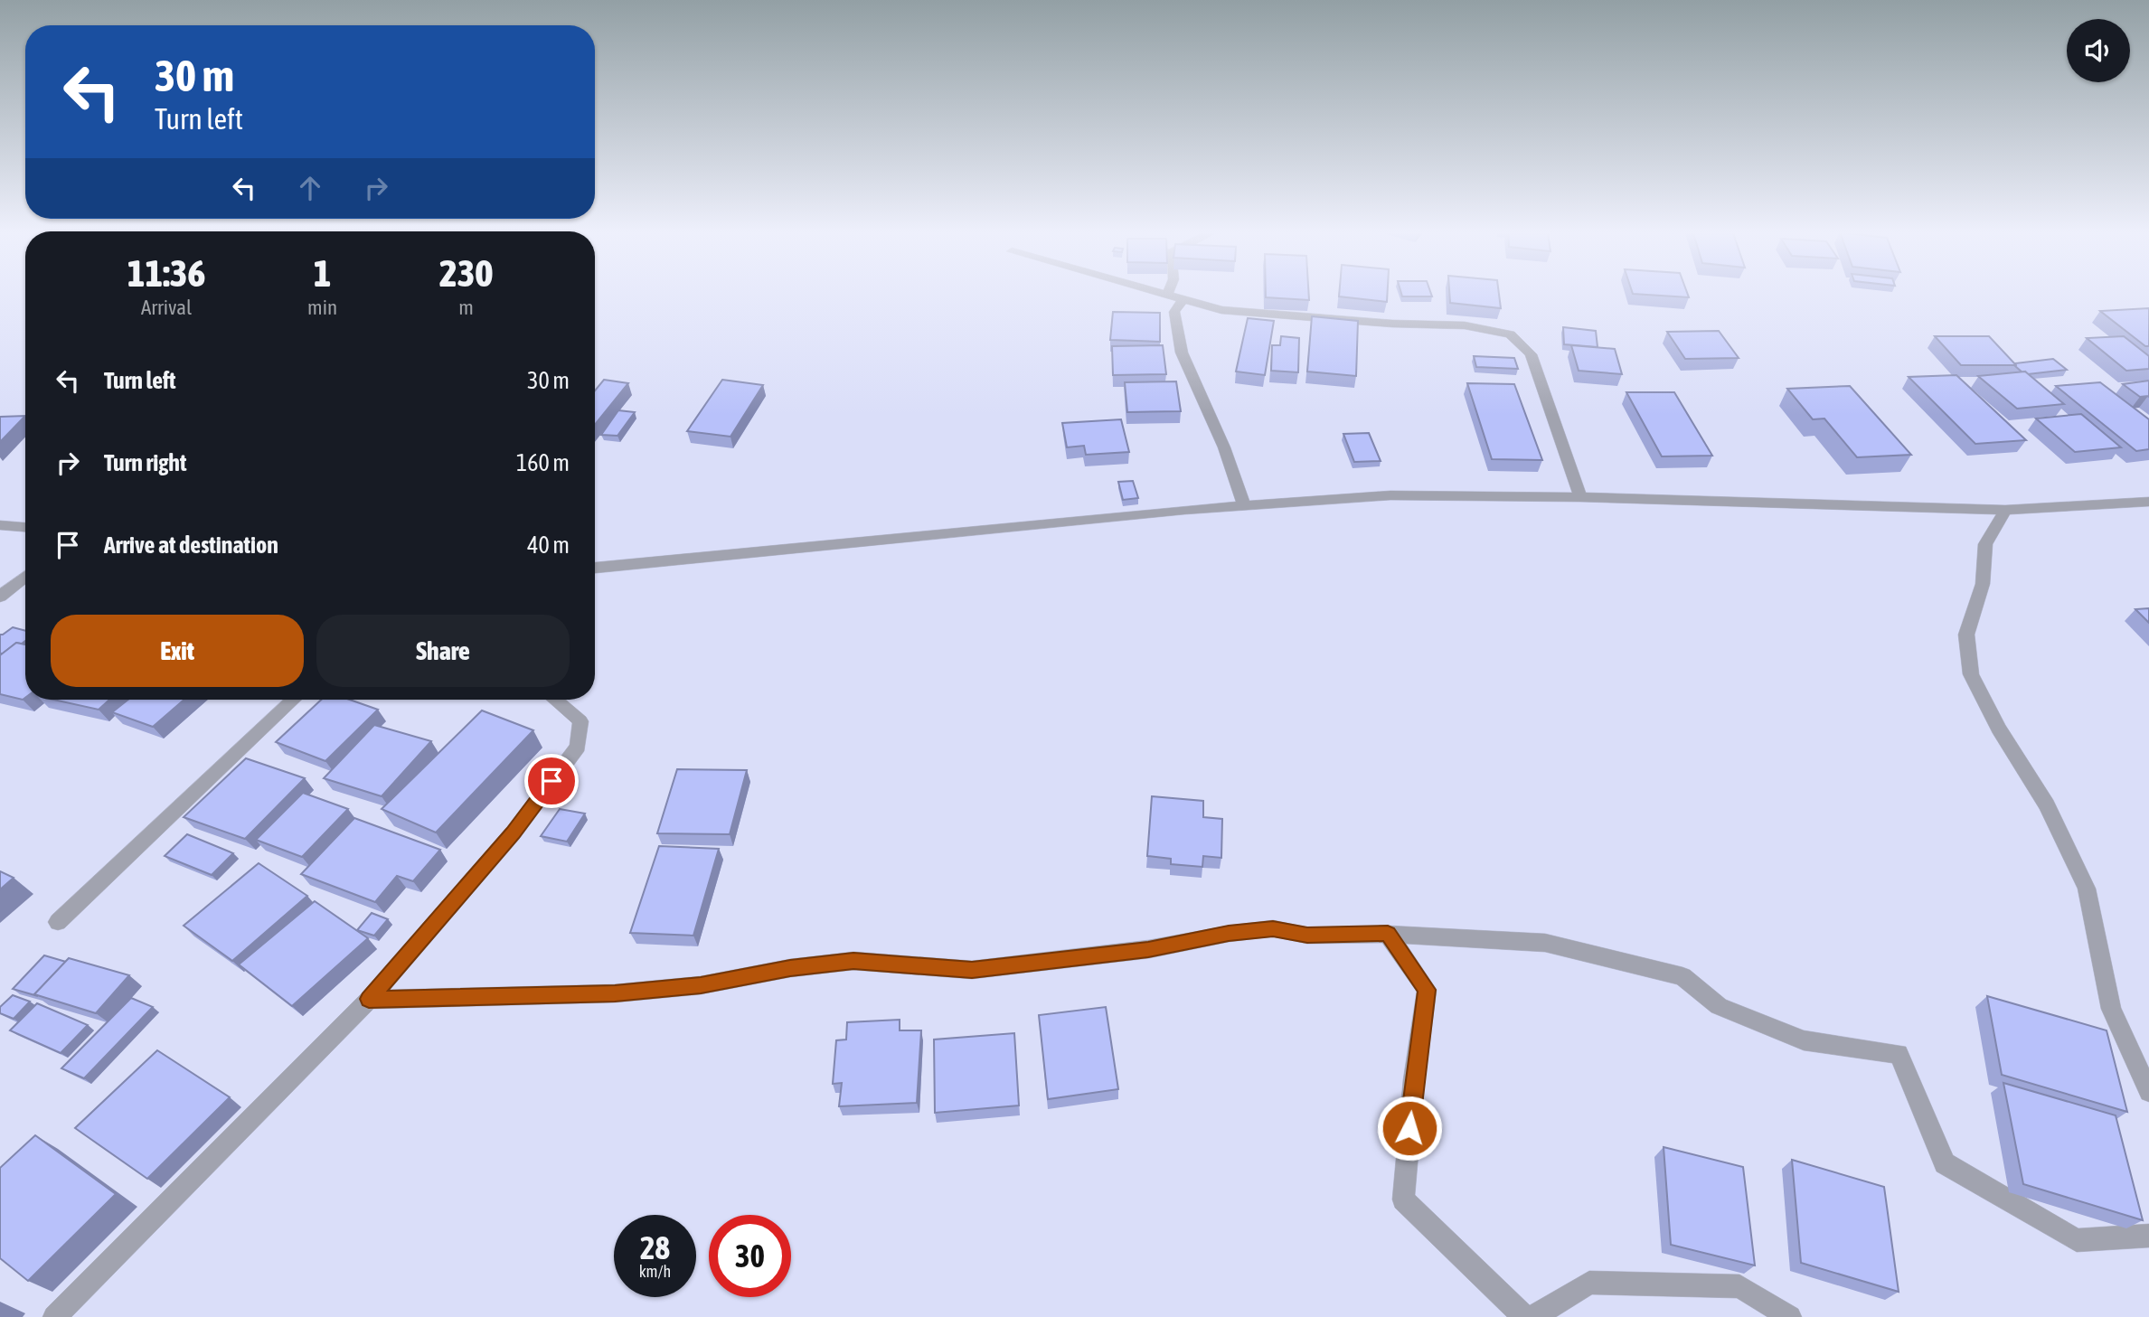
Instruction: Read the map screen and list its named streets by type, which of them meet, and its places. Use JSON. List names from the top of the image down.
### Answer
{
  "page": {
    "turn": ["30 m", "Turn left"],
    "eta": [
      "11:36",
      "Arrival",
      "1",
      "min",
      "230",
      "m"
    ],
    "list": [
      {
        "name": "Turn left",
        "value": "30 m"
      },
      {
        "name": "Turn right",
        "value": "160 m"
      },
      {
        "name": "Arrive at destination",
        "value": "40 m"
      }
    ],
    "buttons": ["Exit", "Share"],
    "speed": "28 km/h",
    "limit": "30"
  }
}
